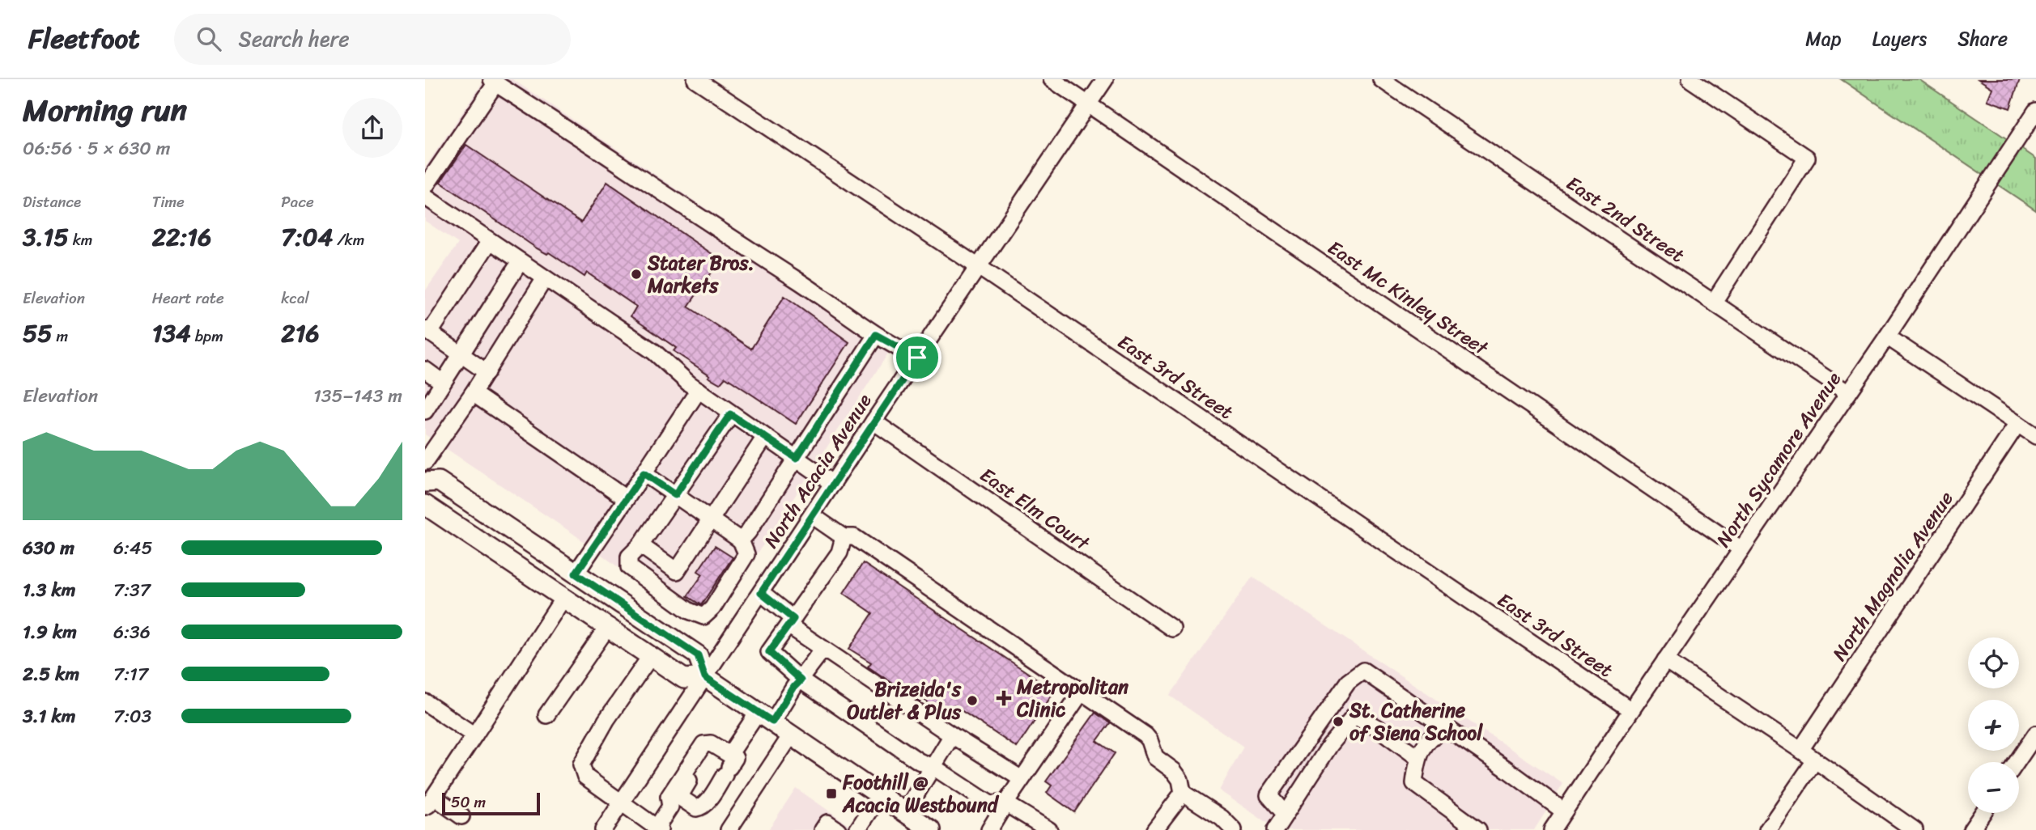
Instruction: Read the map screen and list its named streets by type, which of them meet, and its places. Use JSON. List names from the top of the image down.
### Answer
{
  "streets": {
    "street": [
      "East 2nd Street",
      "East Mc Kinley Street",
      "East 3rd Street",
      "North Sycamore Avenue",
      "North Acacia Avenue",
      "East Elm Court",
      "North Magnolia Avenue"
    ]
  },
  "crossings": [
    ["East 2nd Street", "North Sycamore Avenue"],
    ["East Mc Kinley Street", "North Sycamore Avenue"],
    ["East Mc Kinley Street", "North Acacia Avenue"],
    ["East 3rd Street", "North Sycamore Avenue"],
    ["East 3rd Street", "North Acacia Avenue"],
    ["North Acacia Avenue", "East Elm Court"]
  ],
  "places": {
    "other": ["Stater Bros. Markets", "Brizeida's Outlet & Plus", "St. Catherine of Siena School"],
    "health": ["Metropolitan Clinic"],
    "transit": ["Foothill @ Acacia Westbound"]
  },
  "scale_bar": "50 m",
  "page": {
    "header": "Fleetfoot",
    "search": "Search here",
    "nav": ["Map", "Layers", "Share"],
    "heading": ["Morning run", "06:56 · 5 × 630 m"],
    "stats": [
      ["Distance", "3.15 km"],
      ["Time", "22:16"],
      ["Pace", "7:04 /km"],
      ["Elevation", "55 m"],
      ["Heart rate", "134 bpm"],
      ["kcal", "216"]
    ],
    "chart": ["Elevation", "135–143 m"],
    "list": [
      {
        "name": "630 m",
        "note": "6:45"
      },
      {
        "name": "1.3 km",
        "note": "7:37"
      },
      {
        "name": "1.9 km",
        "note": "6:36"
      },
      {
        "name": "2.5 km",
        "note": "7:17"
      },
      {
        "name": "3.1 km",
        "note": "7:03"
      }
    ],
    "map_buttons": ["+", "−"],
    "scale": "50 m"
  }
}
